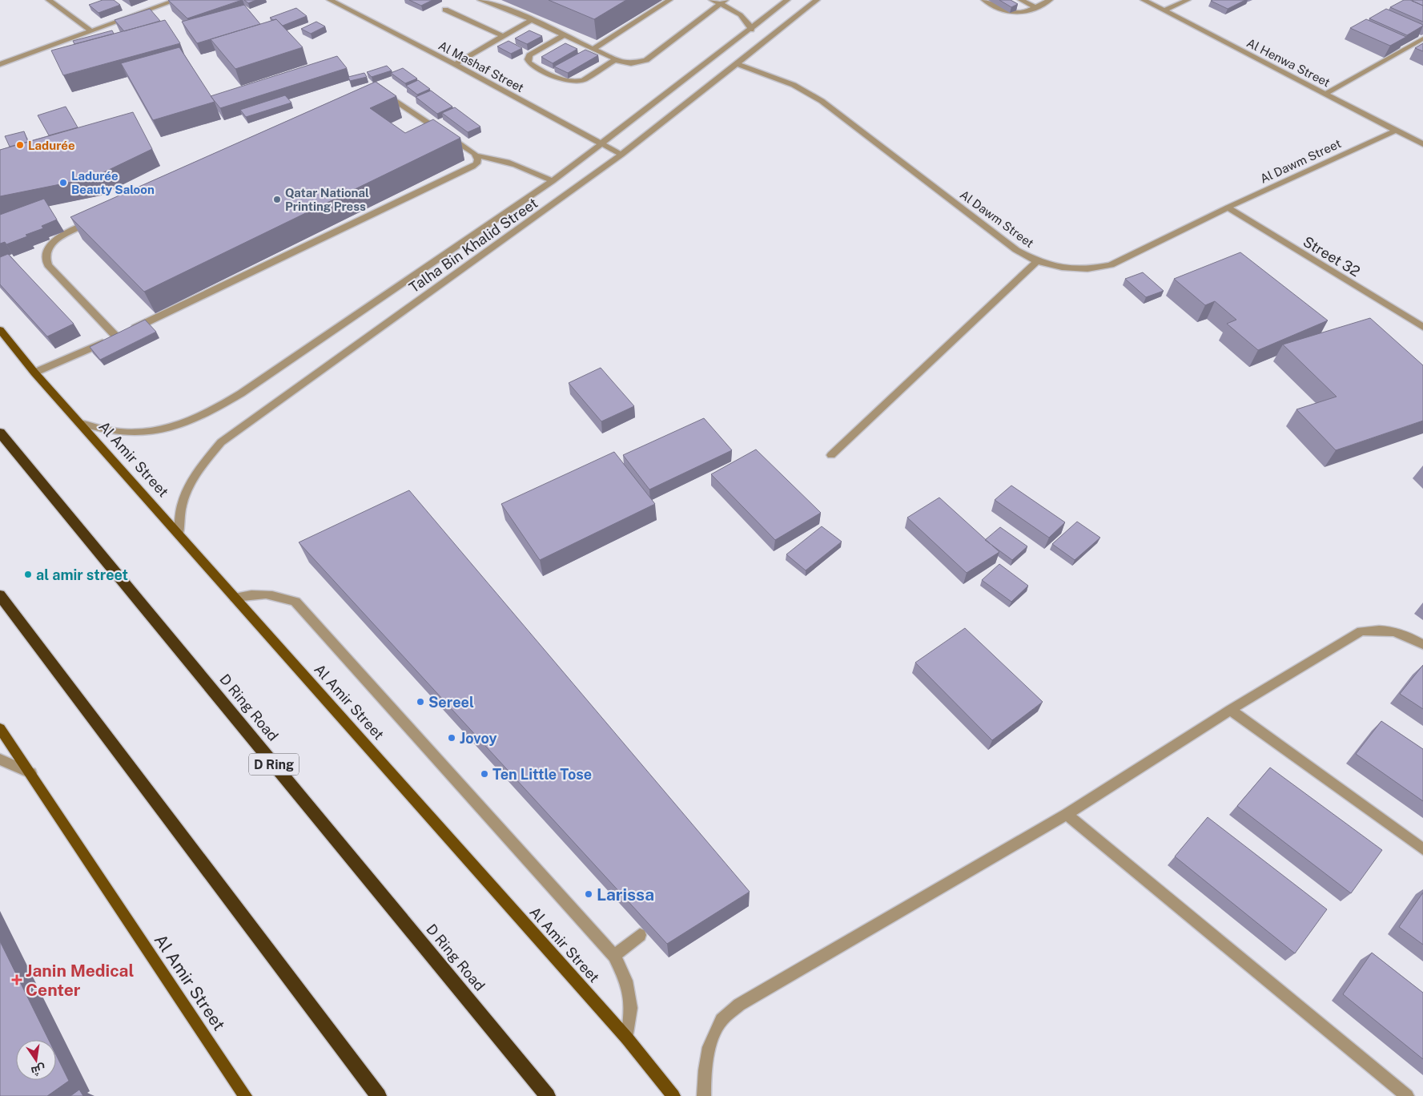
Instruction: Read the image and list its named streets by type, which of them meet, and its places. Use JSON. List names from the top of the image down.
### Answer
{
  "streets": {
    "highway": ["D Ring Road", "D Ring"],
    "main road": ["Al Amir Street"],
    "street": [
      "Al Henwa Street",
      "Al Mashaf Street",
      "Al Dawm Street",
      "Talha Bin Khalid Street",
      "Street 32"
    ]
  },
  "crossings": [
    ["Al Henwa Street", "Al Dawm Street"],
    ["Al Mashaf Street", "Talha Bin Khalid Street"],
    ["Al Dawm Street", "Talha Bin Khalid Street"],
    ["Al Dawm Street", "Street 32"],
    ["Talha Bin Khalid Street", "Al Amir Street"]
  ],
  "places": {
    "other": [
      "Ladurée",
      "Ladurée Beauty Saloon",
      "Qatar National Printing Press",
      "al amir street",
      "Sereel",
      "Jovoy",
      "Ten Little Tose",
      "Larissa"
    ],
    "health": ["Janin Medical Center"]
  },
  "north": "bottom"
}
